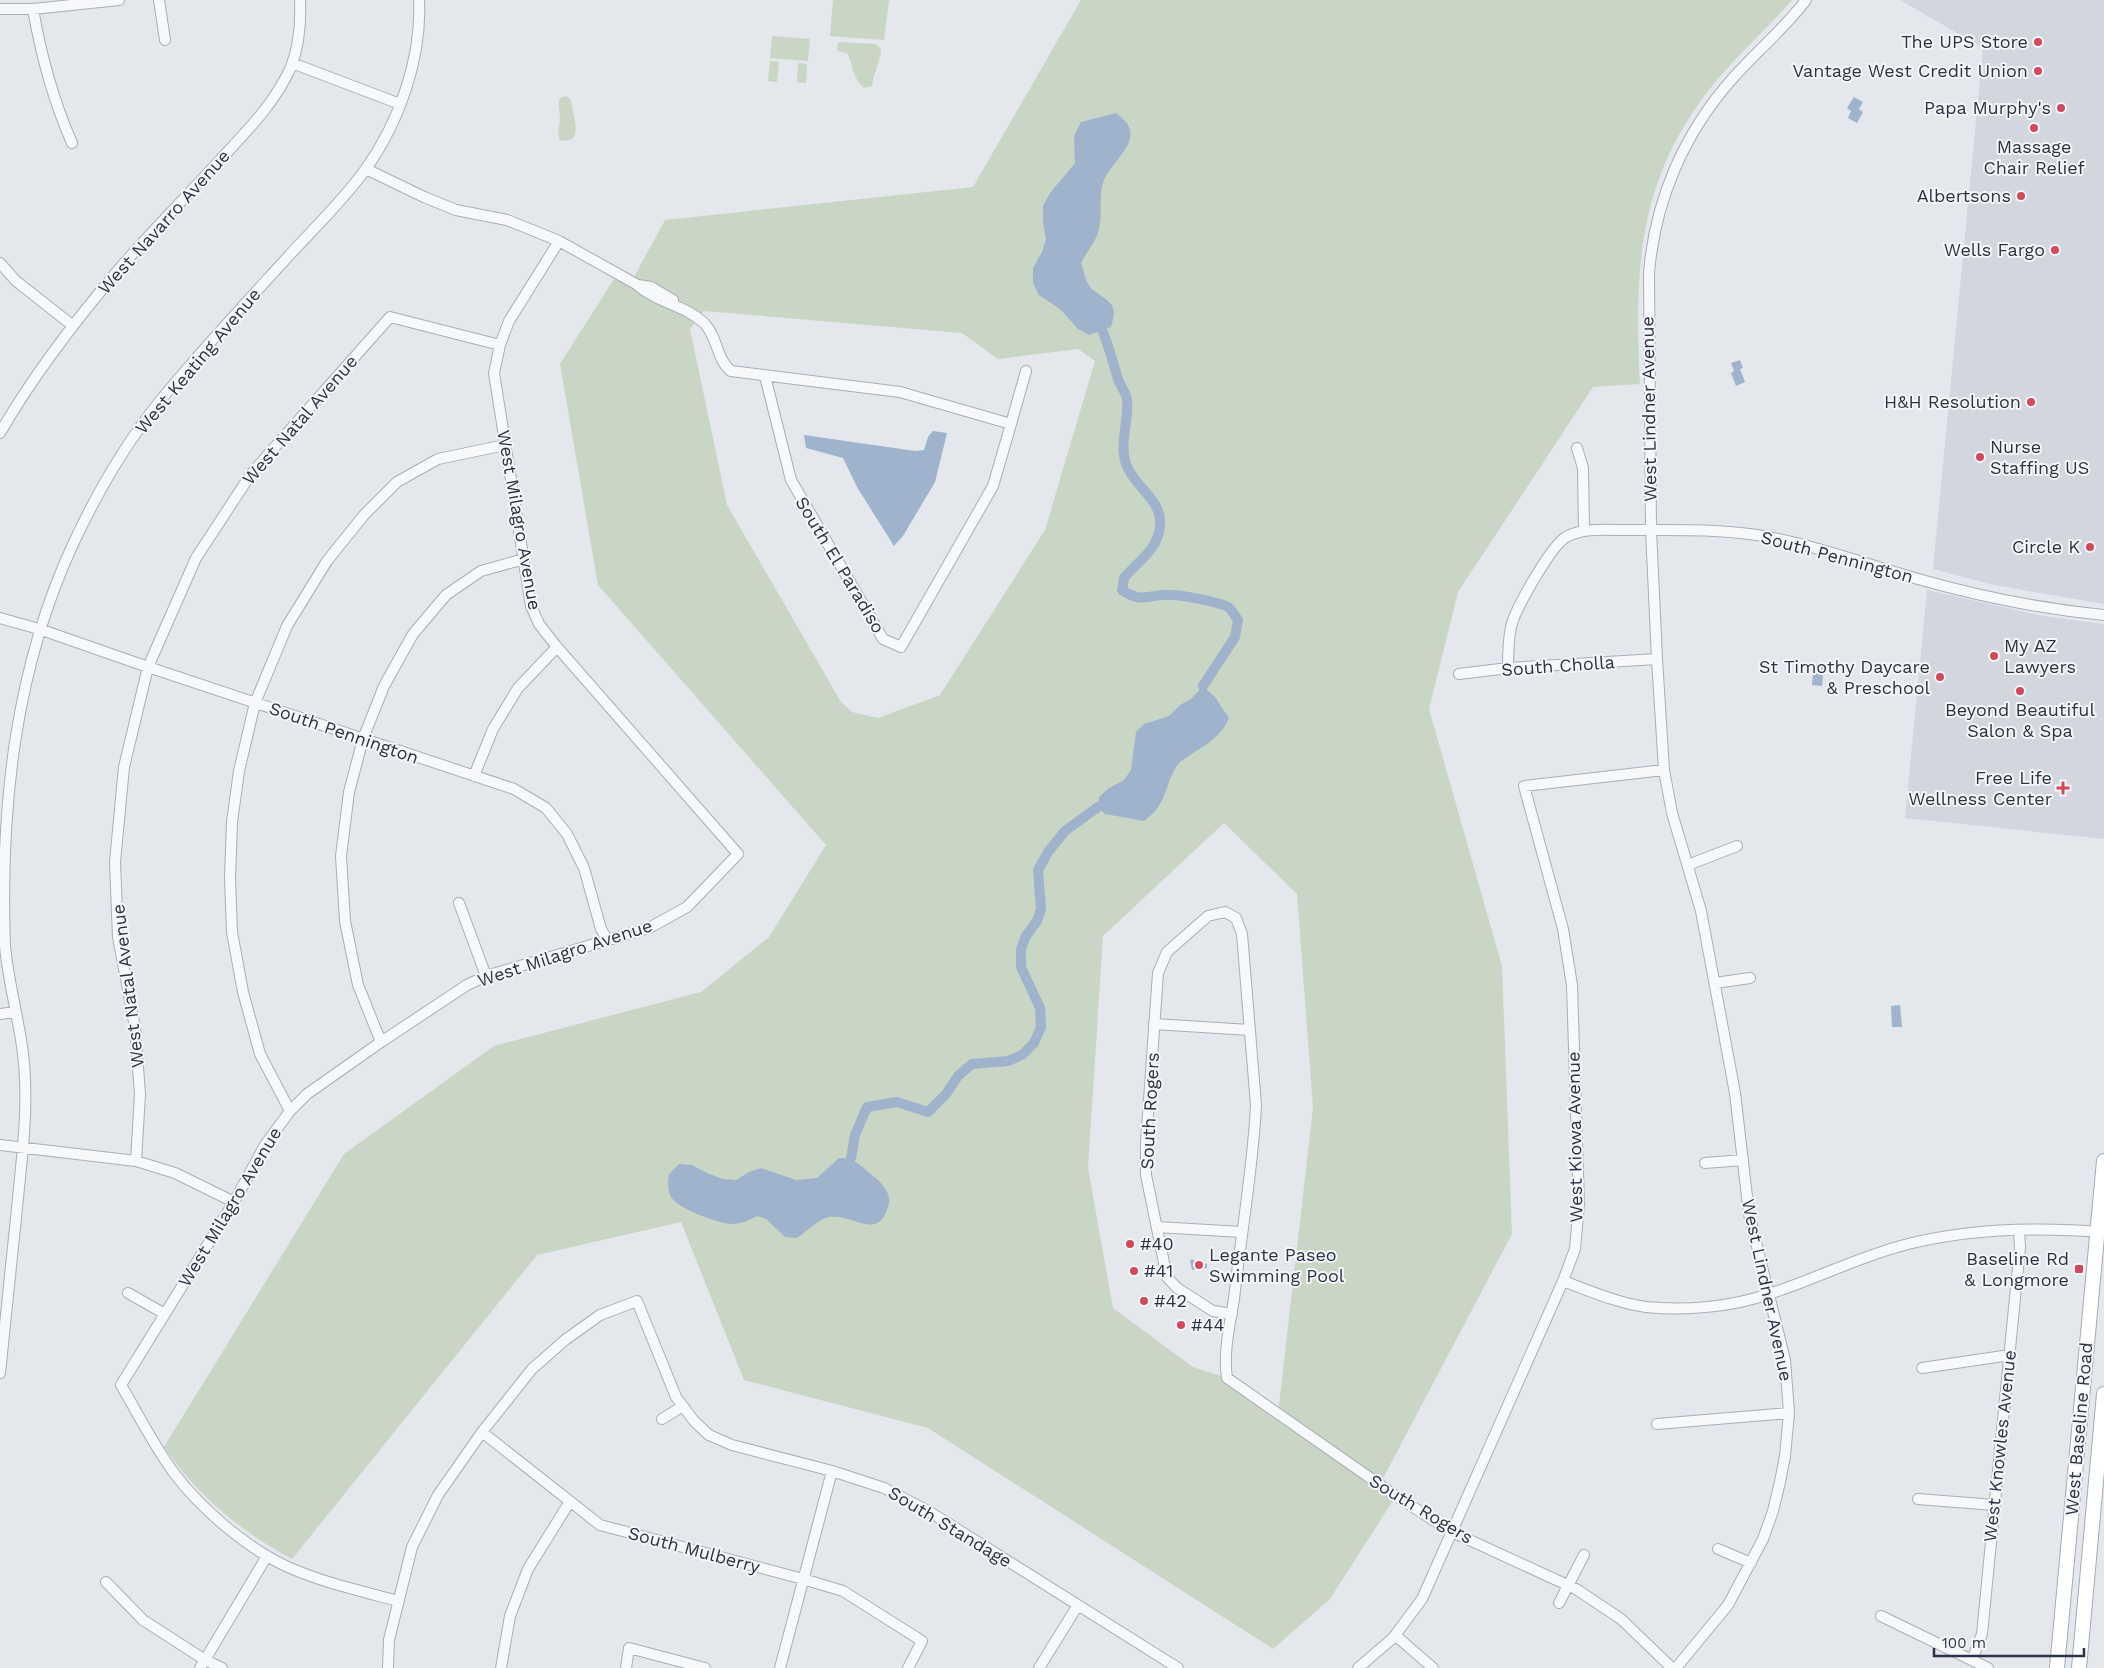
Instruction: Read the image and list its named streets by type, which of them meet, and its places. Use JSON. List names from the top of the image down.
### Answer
{
  "streets": {
    "main road": ["West Baseline Road"],
    "street": [
      "West Navarro Avenue",
      "West Keating Avenue",
      "West Lindner Avenue",
      "West Natal Avenue",
      "West Milagro Avenue",
      "South Pennington",
      "South El Paradiso",
      "South Cholla",
      "South Rogers",
      "West Kiowa Avenue",
      "West Knowles Avenue",
      "South Standage",
      "South Mulberry"
    ]
  },
  "crossings": [
    ["West Keating Avenue", "South Pennington"],
    ["West Lindner Avenue", "South Pennington"],
    ["West Lindner Avenue", "South Cholla"],
    ["West Lindner Avenue", "West Kiowa Avenue"],
    ["West Natal Avenue", "West Milagro Avenue"],
    ["West Natal Avenue", "South Pennington"],
    ["West Milagro Avenue", "South Pennington"],
    ["South Pennington", "South Cholla"],
    ["South Rogers", "West Kiowa Avenue"],
    ["South Standage", "South Mulberry"]
  ],
  "places": {
    "other": [
      "The UPS Store",
      "Vantage West Credit Union",
      "Papa Murphy's",
      "Massage Chair Relief",
      "Albertsons",
      "Wells Fargo",
      "H&H Resolution",
      "Nurse Staffing US",
      "Circle K",
      "My AZ Lawyers",
      "St Timothy Daycare & Preschool",
      "Beyond Beautiful Salon & Spa",
      "#40",
      "Legante Paseo Swimming Pool",
      "#41",
      "#42",
      "#44"
    ],
    "health": ["Free Life Wellness Center"],
    "transit": ["Baseline Rd & Longmore"]
  },
  "scale_bar": "100 m"
}
